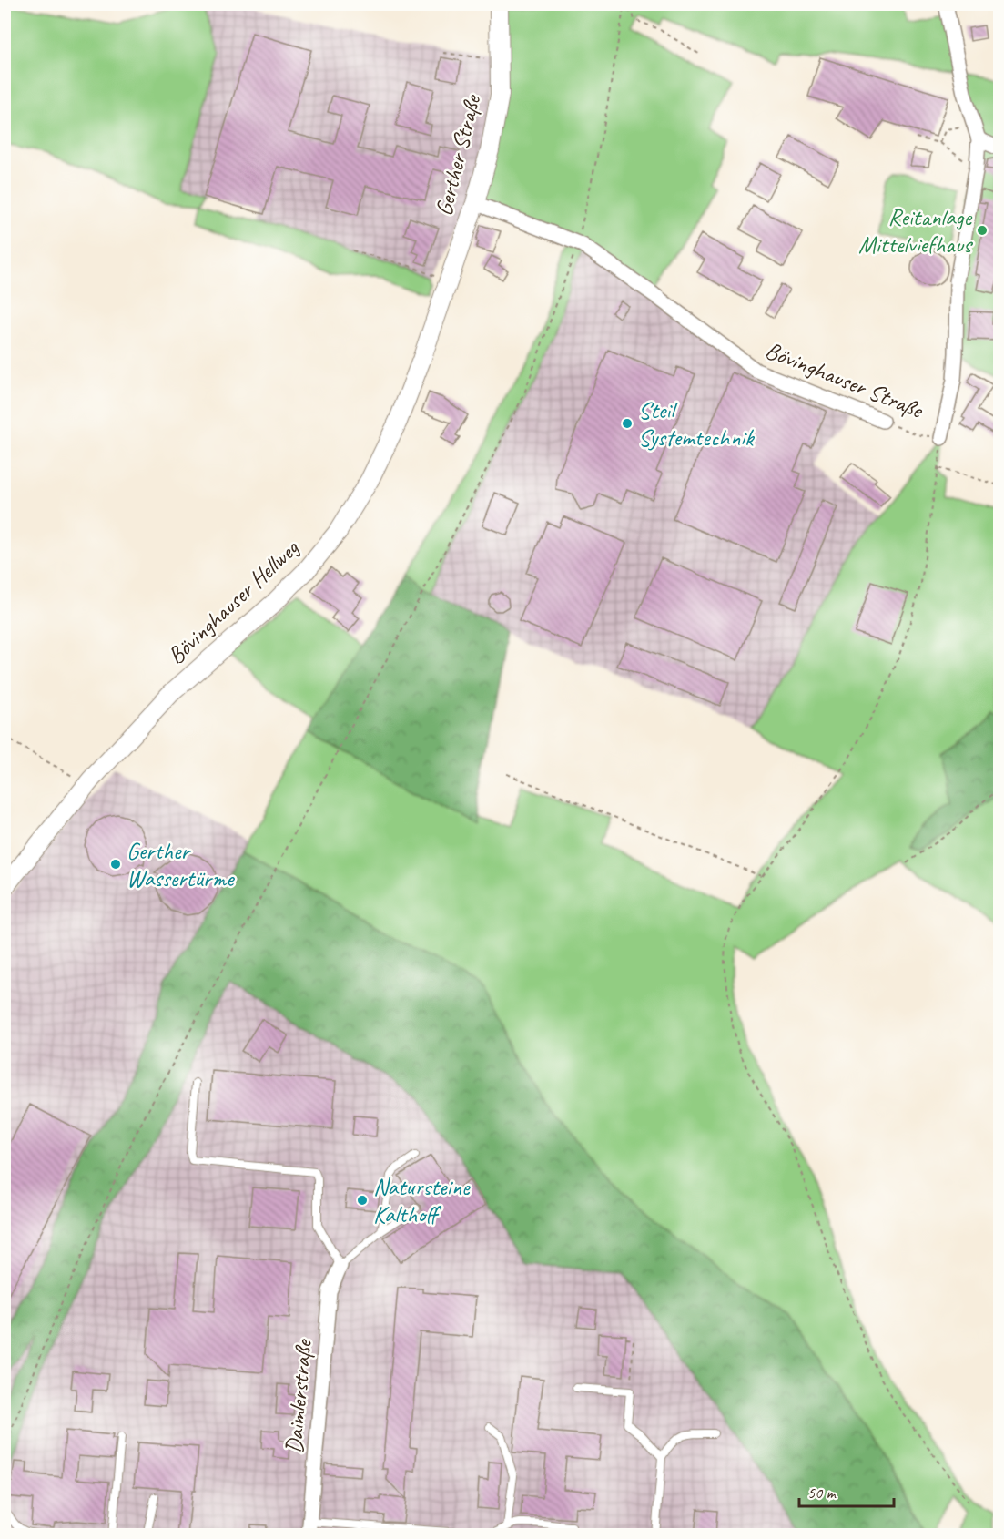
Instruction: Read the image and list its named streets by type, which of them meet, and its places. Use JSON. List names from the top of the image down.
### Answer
{
  "streets": {
    "street": [
      "Gerther Straße",
      "Bövinghauser Straße",
      "Bövinghauser Hellweg",
      "Daimlerstraße"
    ]
  },
  "crossings": [
    ["Gerther Straße", "Bövinghauser Straße"],
    ["Gerther Straße", "Bövinghauser Hellweg"]
  ],
  "places": [
    "Reitanlage Mittelviefhaus",
    "Steil Systemtechnik",
    "Gerther Wassertürme",
    "Natursteine Kalthoff"
  ],
  "scale_bar": "50 m"
}
